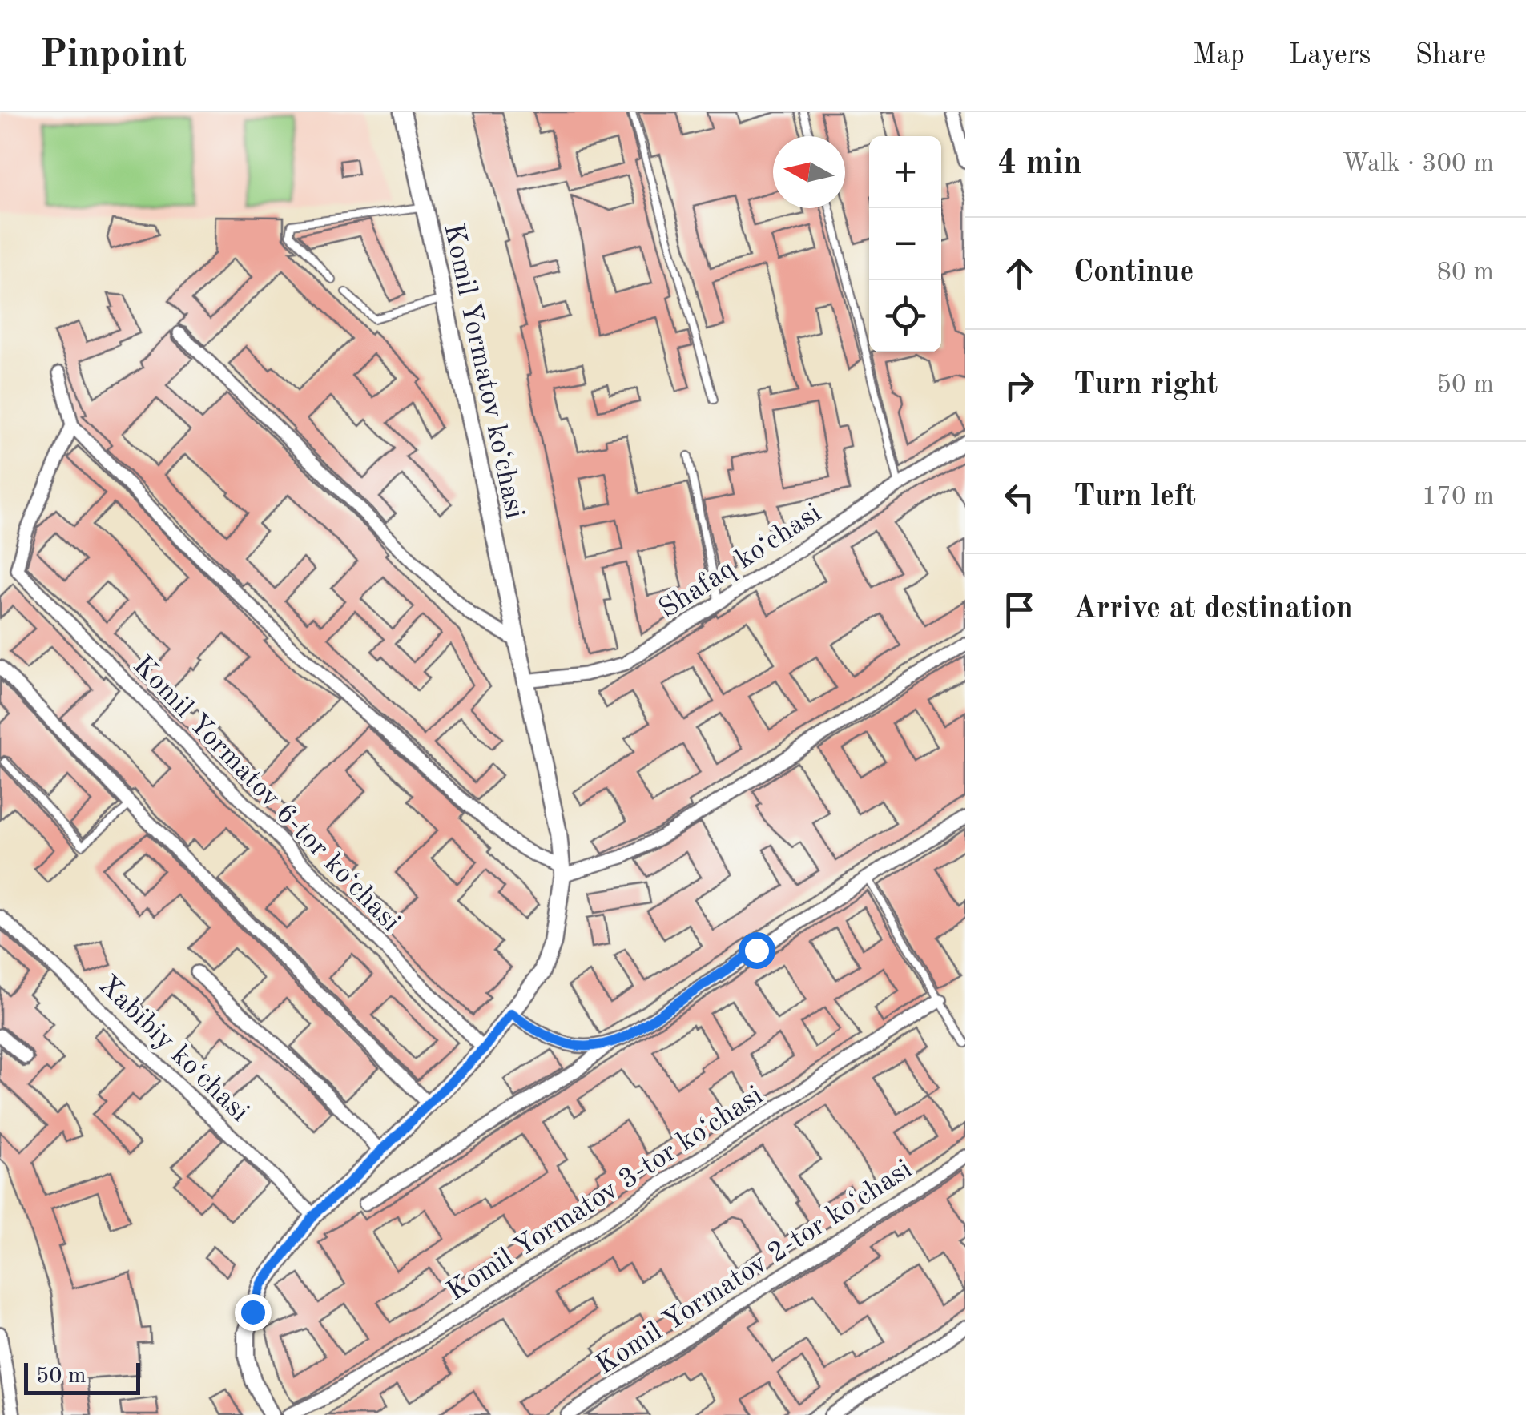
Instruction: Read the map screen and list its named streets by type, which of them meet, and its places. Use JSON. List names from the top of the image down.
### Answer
{
  "streets": {
    "street": [
      "Komil Yormatov koʻchasi",
      "Shafaq koʻchasi",
      "Komil Yormatov 6-tor koʻchasi",
      "Xabibiy koʻchasi",
      "Komil Yormatov 3-tor koʻchasi",
      "Komil Yormatov 2-tor koʻchasi"
    ]
  },
  "crossings": [
    ["Komil Yormatov koʻchasi", "Shafaq koʻchasi"],
    ["Komil Yormatov koʻchasi", "Komil Yormatov 6-tor koʻchasi"],
    ["Komil Yormatov koʻchasi", "Xabibiy koʻchasi"]
  ],
  "scale_bar": "50 m",
  "north": "left",
  "page": {
    "header": "Pinpoint",
    "nav": ["Map", "Layers", "Share"],
    "heading": ["4 min", "Walk · 300 m"],
    "map_buttons": ["+", "−"],
    "list": [
      ["Continue", "80 m"],
      ["Turn right", "50 m"],
      ["Turn left", "170 m"],
      "Arrive at destination"
    ],
    "scale": "50 m"
  }
}
